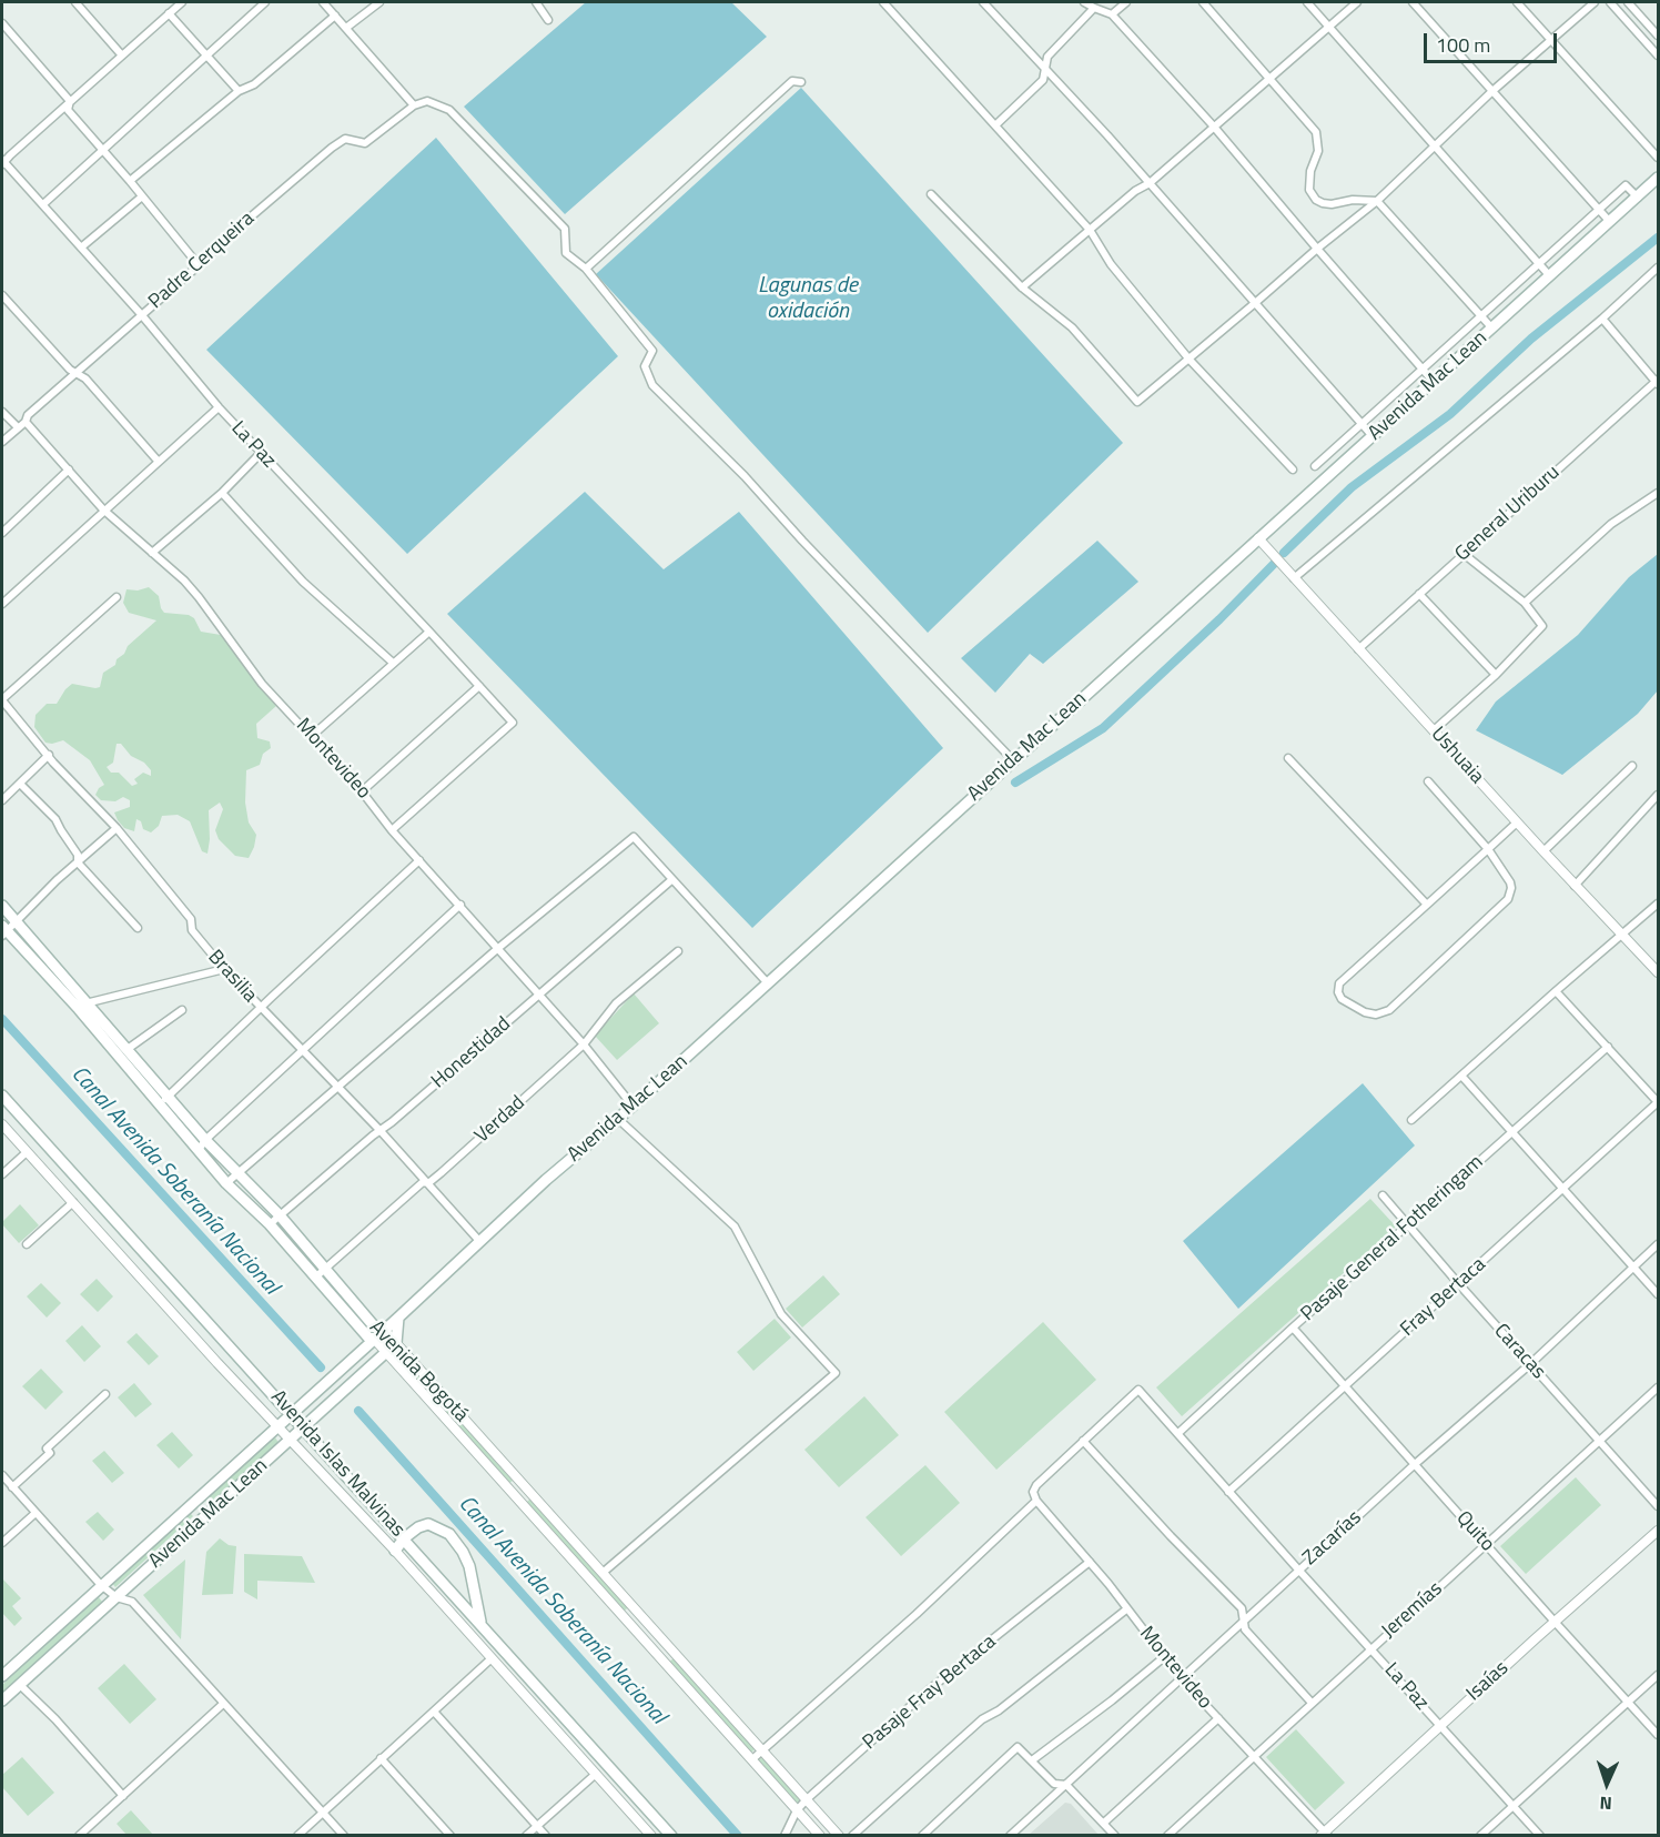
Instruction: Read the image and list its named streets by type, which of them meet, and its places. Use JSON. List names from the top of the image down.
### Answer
{
  "streets": {
    "main road": ["Avenida Mac Lean", "Avenida Bogotá", "Avenida Islas Malvinas"],
    "street": [
      "Padre Cerqueira",
      "La Paz",
      "General Uriburu",
      "Ushuaia",
      "Montevideo",
      "Brasilia",
      "Honestidad",
      "Verdad",
      "Pasaje General Fotheringam",
      "Fray Bertaca",
      "Caracas",
      "Quito",
      "Zacarías",
      "Jeremías",
      "Isaías",
      "Pasaje Fray Bertaca"
    ]
  },
  "crossings": [
    ["Padre Cerqueira", "La Paz"],
    ["Padre Cerqueira", "Montevideo"],
    ["Avenida Mac Lean", "Ushuaia"],
    ["Avenida Mac Lean", "Montevideo"],
    ["Avenida Mac Lean", "Brasilia"],
    ["Avenida Mac Lean", "Avenida Bogotá"],
    ["Avenida Mac Lean", "Avenida Islas Malvinas"],
    ["La Paz", "Montevideo"],
    ["La Paz", "Pasaje General Fotheringam"],
    ["La Paz", "Fray Bertaca"],
    ["La Paz", "Zacarías"],
    ["La Paz", "Jeremías"],
    ["La Paz", "Isaías"],
    ["General Uriburu", "Ushuaia"],
    ["Montevideo", "Honestidad"],
    ["Montevideo", "Verdad"],
    ["Montevideo", "Zacarías"],
    ["Montevideo", "Jeremías"],
    ["Montevideo", "Isaías"],
    ["Montevideo", "Pasaje Fray Bertaca"],
    ["Brasilia", "Honestidad"],
    ["Brasilia", "Verdad"],
    ["Honestidad", "Avenida Bogotá"],
    ["Verdad", "Avenida Bogotá"],
    ["Pasaje General Fotheringam", "Caracas"],
    ["Pasaje General Fotheringam", "Quito"],
    ["Fray Bertaca", "Caracas"],
    ["Fray Bertaca", "Quito"],
    ["Caracas", "Zacarías"],
    ["Caracas", "Jeremías"],
    ["Avenida Bogotá", "Pasaje Fray Bertaca"],
    ["Quito", "Zacarías"],
    ["Quito", "Jeremías"],
    ["Quito", "Isaías"]
  ],
  "water": ["Lagunas de oxidación", "Canal Avenida Soberanía Nacional"],
  "scale_bar": "100 m",
  "north": "bottom"
}
